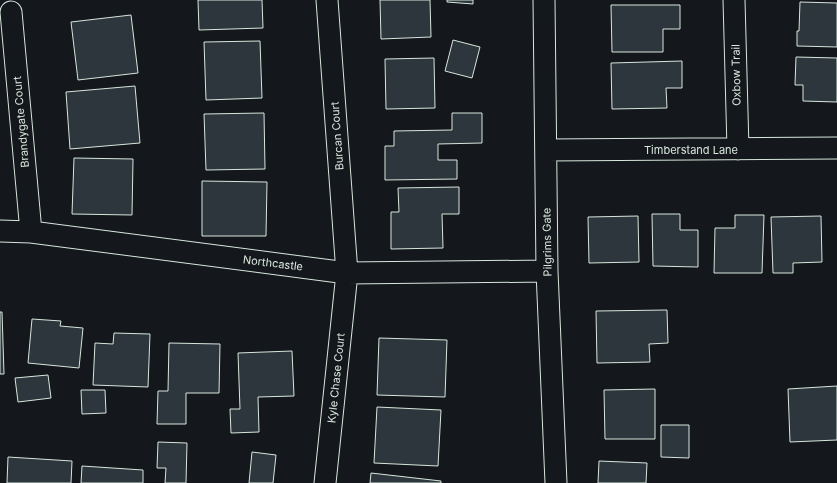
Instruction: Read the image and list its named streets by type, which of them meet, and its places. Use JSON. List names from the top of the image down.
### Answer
{
  "streets": {
    "street": [
      "Oxbow Trail",
      "Brandygate Court",
      "Burcan Court",
      "Timberstand Lane",
      "Pilgrims Gate",
      "Northcastle",
      "Kyle Chase Court"
    ]
  },
  "crossings": [
    ["Oxbow Trail", "Timberstand Lane"],
    ["Brandygate Court", "Northcastle"],
    ["Burcan Court", "Northcastle"],
    ["Burcan Court", "Kyle Chase Court"],
    ["Timberstand Lane", "Pilgrims Gate"],
    ["Pilgrims Gate", "Northcastle"],
    ["Northcastle", "Kyle Chase Court"]
  ]
}
